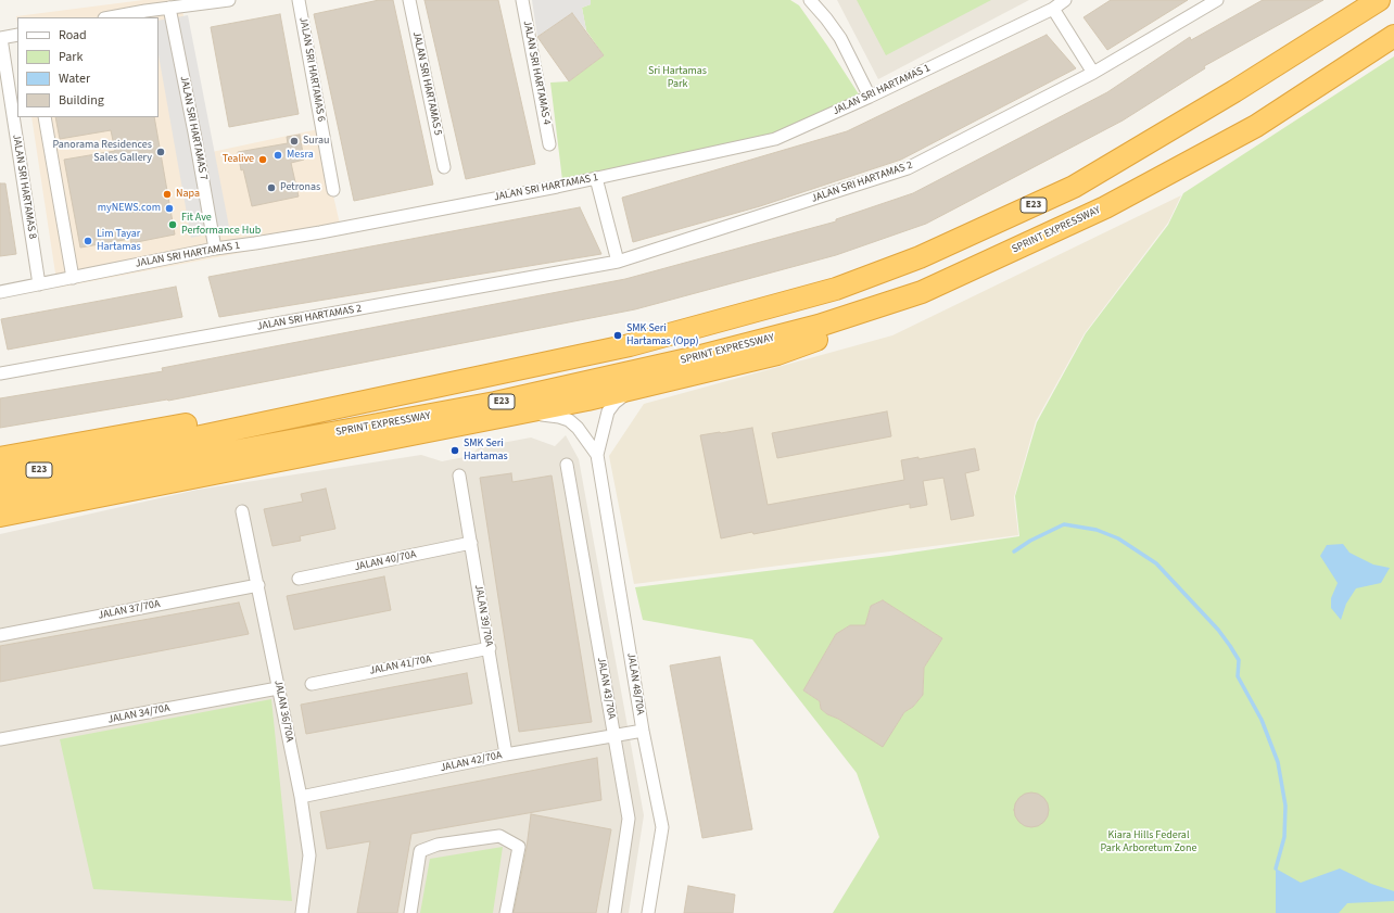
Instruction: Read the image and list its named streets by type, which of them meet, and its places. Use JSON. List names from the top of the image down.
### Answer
{
  "streets": {
    "highway": ["E23", "SPRINT EXPRESSWAY"],
    "street": [
      "JALAN SRI HARTAMAS 6",
      "JALAN SRI HARTAMAS 4",
      "JALAN SRI HARTAMAS 5",
      "JALAN SRI HARTAMAS 1",
      "JALAN SRI HARTAMAS 7",
      "JALAN SRI HARTAMAS 2",
      "JALAN SRI HARTAMAS 8",
      "JALAN 40/70A",
      "JALAN 37/70A",
      "JALAN 39/70A",
      "JALAN 41/70A",
      "JALAN 48/70A",
      "JALAN 43/70A",
      "JALAN 36/70A",
      "JALAN 34/70A",
      "JALAN 42/70A"
    ]
  },
  "crossings": [
    ["JALAN SRI HARTAMAS 1", "JALAN SRI HARTAMAS 7"],
    ["JALAN SRI HARTAMAS 1", "JALAN SRI HARTAMAS 8"],
    ["JALAN 40/70A", "JALAN 39/70A"],
    ["JALAN 37/70A", "JALAN 36/70A"],
    ["JALAN 39/70A", "JALAN 41/70A"],
    ["JALAN 39/70A", "JALAN 42/70A"],
    ["JALAN 48/70A", "JALAN 42/70A"],
    ["JALAN 43/70A", "JALAN 42/70A"],
    ["JALAN 36/70A", "JALAN 34/70A"],
    ["JALAN 36/70A", "JALAN 42/70A"]
  ],
  "parks": ["Sri Hartamas Park", "Kiara Hills Federal Park Arboretum Zone"],
  "places": [
    "Surau",
    "Panorama Residences Sales Gallery",
    "Mesra",
    "Tealive",
    "Petronas",
    "Napa",
    "myNEWS.com",
    "Fit Ave Performance Hub",
    "Lim Tayar Hartamas",
    "SMK Seri Hartamas (Opp)",
    "SMK Seri Hartamas"
  ],
  "legend": [
    "Road",
    "Park",
    "Water",
    "Building"
  ]
}
